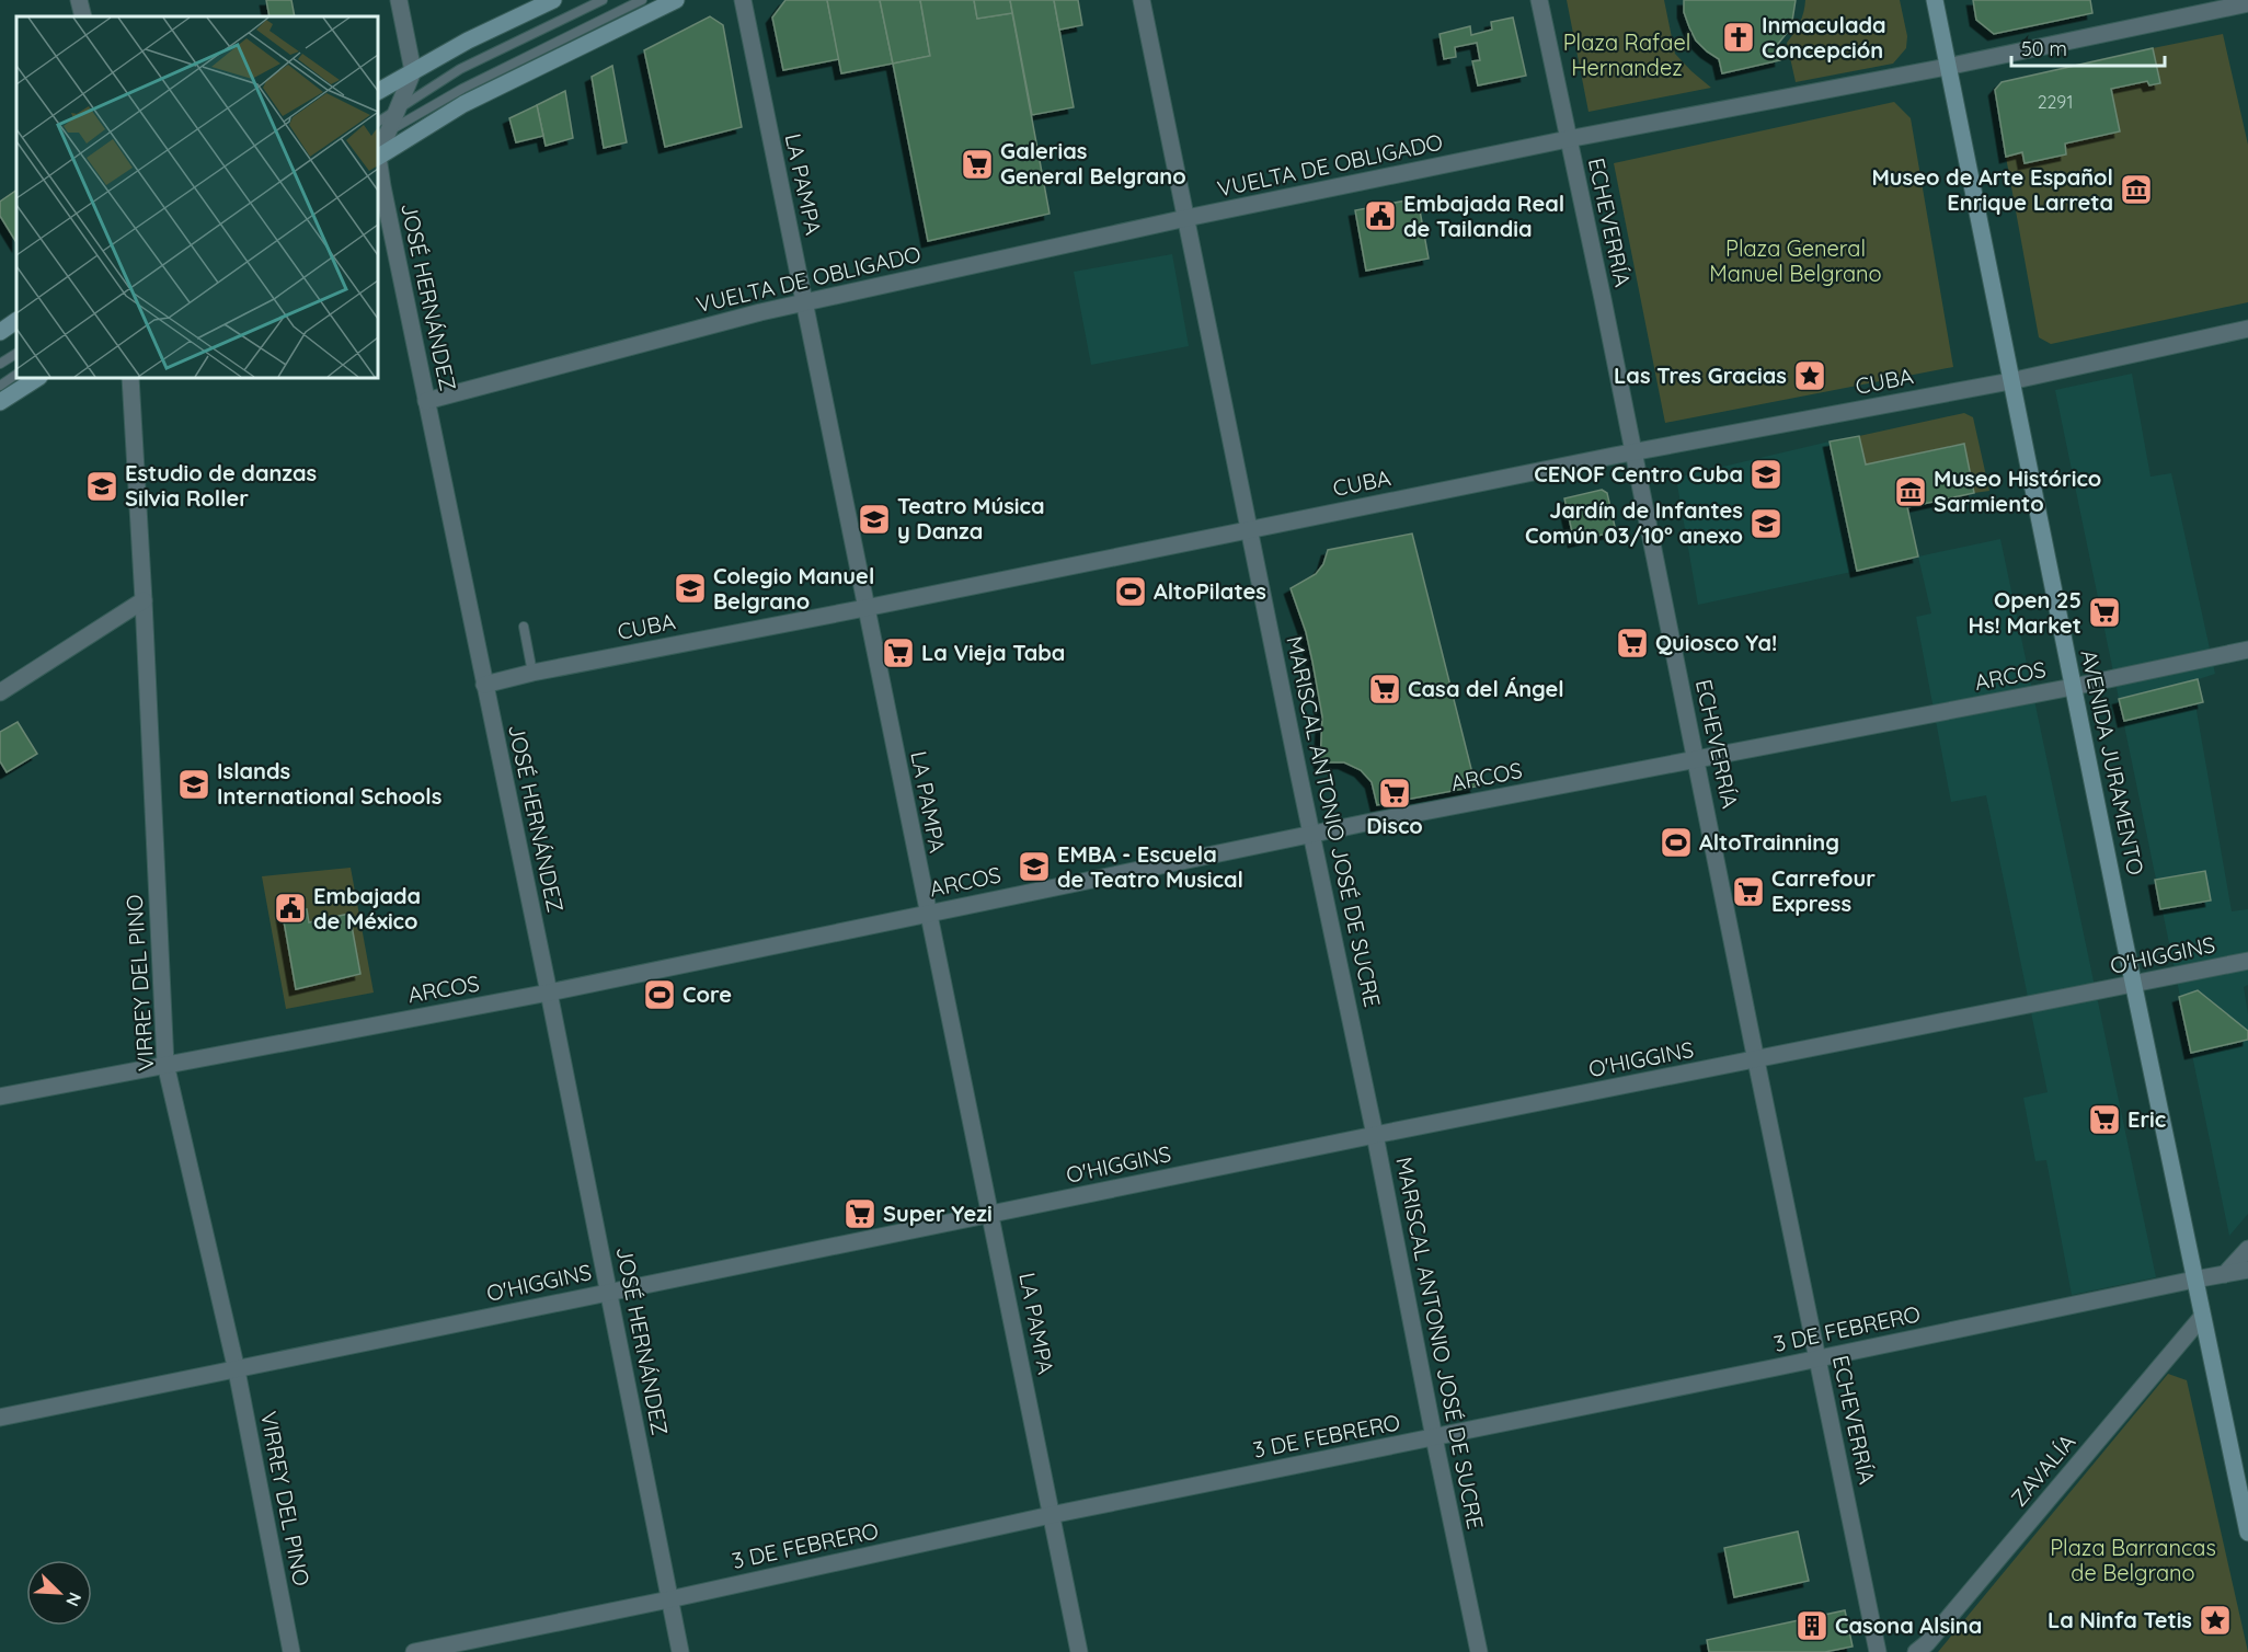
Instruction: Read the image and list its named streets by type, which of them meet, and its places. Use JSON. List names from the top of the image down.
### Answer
{
  "streets": {
    "main road": ["AVENIDA JURAMENTO"],
    "street": [
      "VUELTA DE OBLIGADO",
      "LA PAMPA",
      "ECHEVERRÍA",
      "JOSÉ HERNÁNDEZ",
      "CUBA",
      "ARCOS",
      "MARISCAL ANTONIO JOSÉ DE SUCRE",
      "O'HIGGINS",
      "VIRREY DEL PINO",
      "3 DE FEBRERO",
      "ZAVALÍA"
    ]
  },
  "crossings": [
    ["VUELTA DE OBLIGADO", "LA PAMPA"],
    ["VUELTA DE OBLIGADO", "ECHEVERRÍA"],
    ["VUELTA DE OBLIGADO", "JOSÉ HERNÁNDEZ"],
    ["VUELTA DE OBLIGADO", "AVENIDA JURAMENTO"],
    ["VUELTA DE OBLIGADO", "MARISCAL ANTONIO JOSÉ DE SUCRE"],
    ["LA PAMPA", "CUBA"],
    ["LA PAMPA", "ARCOS"],
    ["LA PAMPA", "O'HIGGINS"],
    ["LA PAMPA", "3 DE FEBRERO"],
    ["ECHEVERRÍA", "CUBA"],
    ["ECHEVERRÍA", "ARCOS"],
    ["ECHEVERRÍA", "O'HIGGINS"],
    ["ECHEVERRÍA", "3 DE FEBRERO"],
    ["JOSÉ HERNÁNDEZ", "CUBA"],
    ["JOSÉ HERNÁNDEZ", "ARCOS"],
    ["JOSÉ HERNÁNDEZ", "O'HIGGINS"],
    ["JOSÉ HERNÁNDEZ", "3 DE FEBRERO"],
    ["CUBA", "AVENIDA JURAMENTO"],
    ["CUBA", "MARISCAL ANTONIO JOSÉ DE SUCRE"],
    ["ARCOS", "AVENIDA JURAMENTO"],
    ["ARCOS", "MARISCAL ANTONIO JOSÉ DE SUCRE"],
    ["ARCOS", "VIRREY DEL PINO"],
    ["AVENIDA JURAMENTO", "O'HIGGINS"],
    ["AVENIDA JURAMENTO", "3 DE FEBRERO"],
    ["AVENIDA JURAMENTO", "ZAVALÍA"],
    ["MARISCAL ANTONIO JOSÉ DE SUCRE", "O'HIGGINS"],
    ["MARISCAL ANTONIO JOSÉ DE SUCRE", "3 DE FEBRERO"],
    ["O'HIGGINS", "VIRREY DEL PINO"]
  ],
  "parks": ["Plaza Rafael Hernandez", "Plaza General Manuel Belgrano", "Plaza Barrancas de Belgrano"],
  "places": {
    "church": ["Inmaculada Concepción"],
    "supermarket": [
      "Galerias General Belgrano",
      "Open 25 Hs! Market",
      "Quiosco Ya!",
      "La Vieja Taba",
      "Casa del Ángel",
      "Disco",
      "Carrefour Express",
      "Eric",
      "Super Yezi"
    ],
    "museum": ["Museo de Arte Español Enrique Larreta", "Museo Histórico Sarmiento"],
    "public building": ["Embajada Real de Tailandia", "Embajada de México"],
    "place": ["Las Tres Gracias", "La Ninfa Tetis"],
    "school or university": [
      "CENOF Centro Cuba",
      "Estudio de danzas Silvia Roller",
      "Teatro Música y Danza",
      "Jardín de Infantes Común 03/10° anexo",
      "Colegio Manuel Belgrano",
      "Islands International Schools",
      "EMBA - Escuela de Teatro Musical"
    ],
    "sports": ["AltoPilates", "AltoTrainning", "Core"],
    "building": ["Casona Alsina"]
  },
  "house_numbers": ["2291"],
  "scale_bar": "50 m",
  "north": "bottom right"
}
